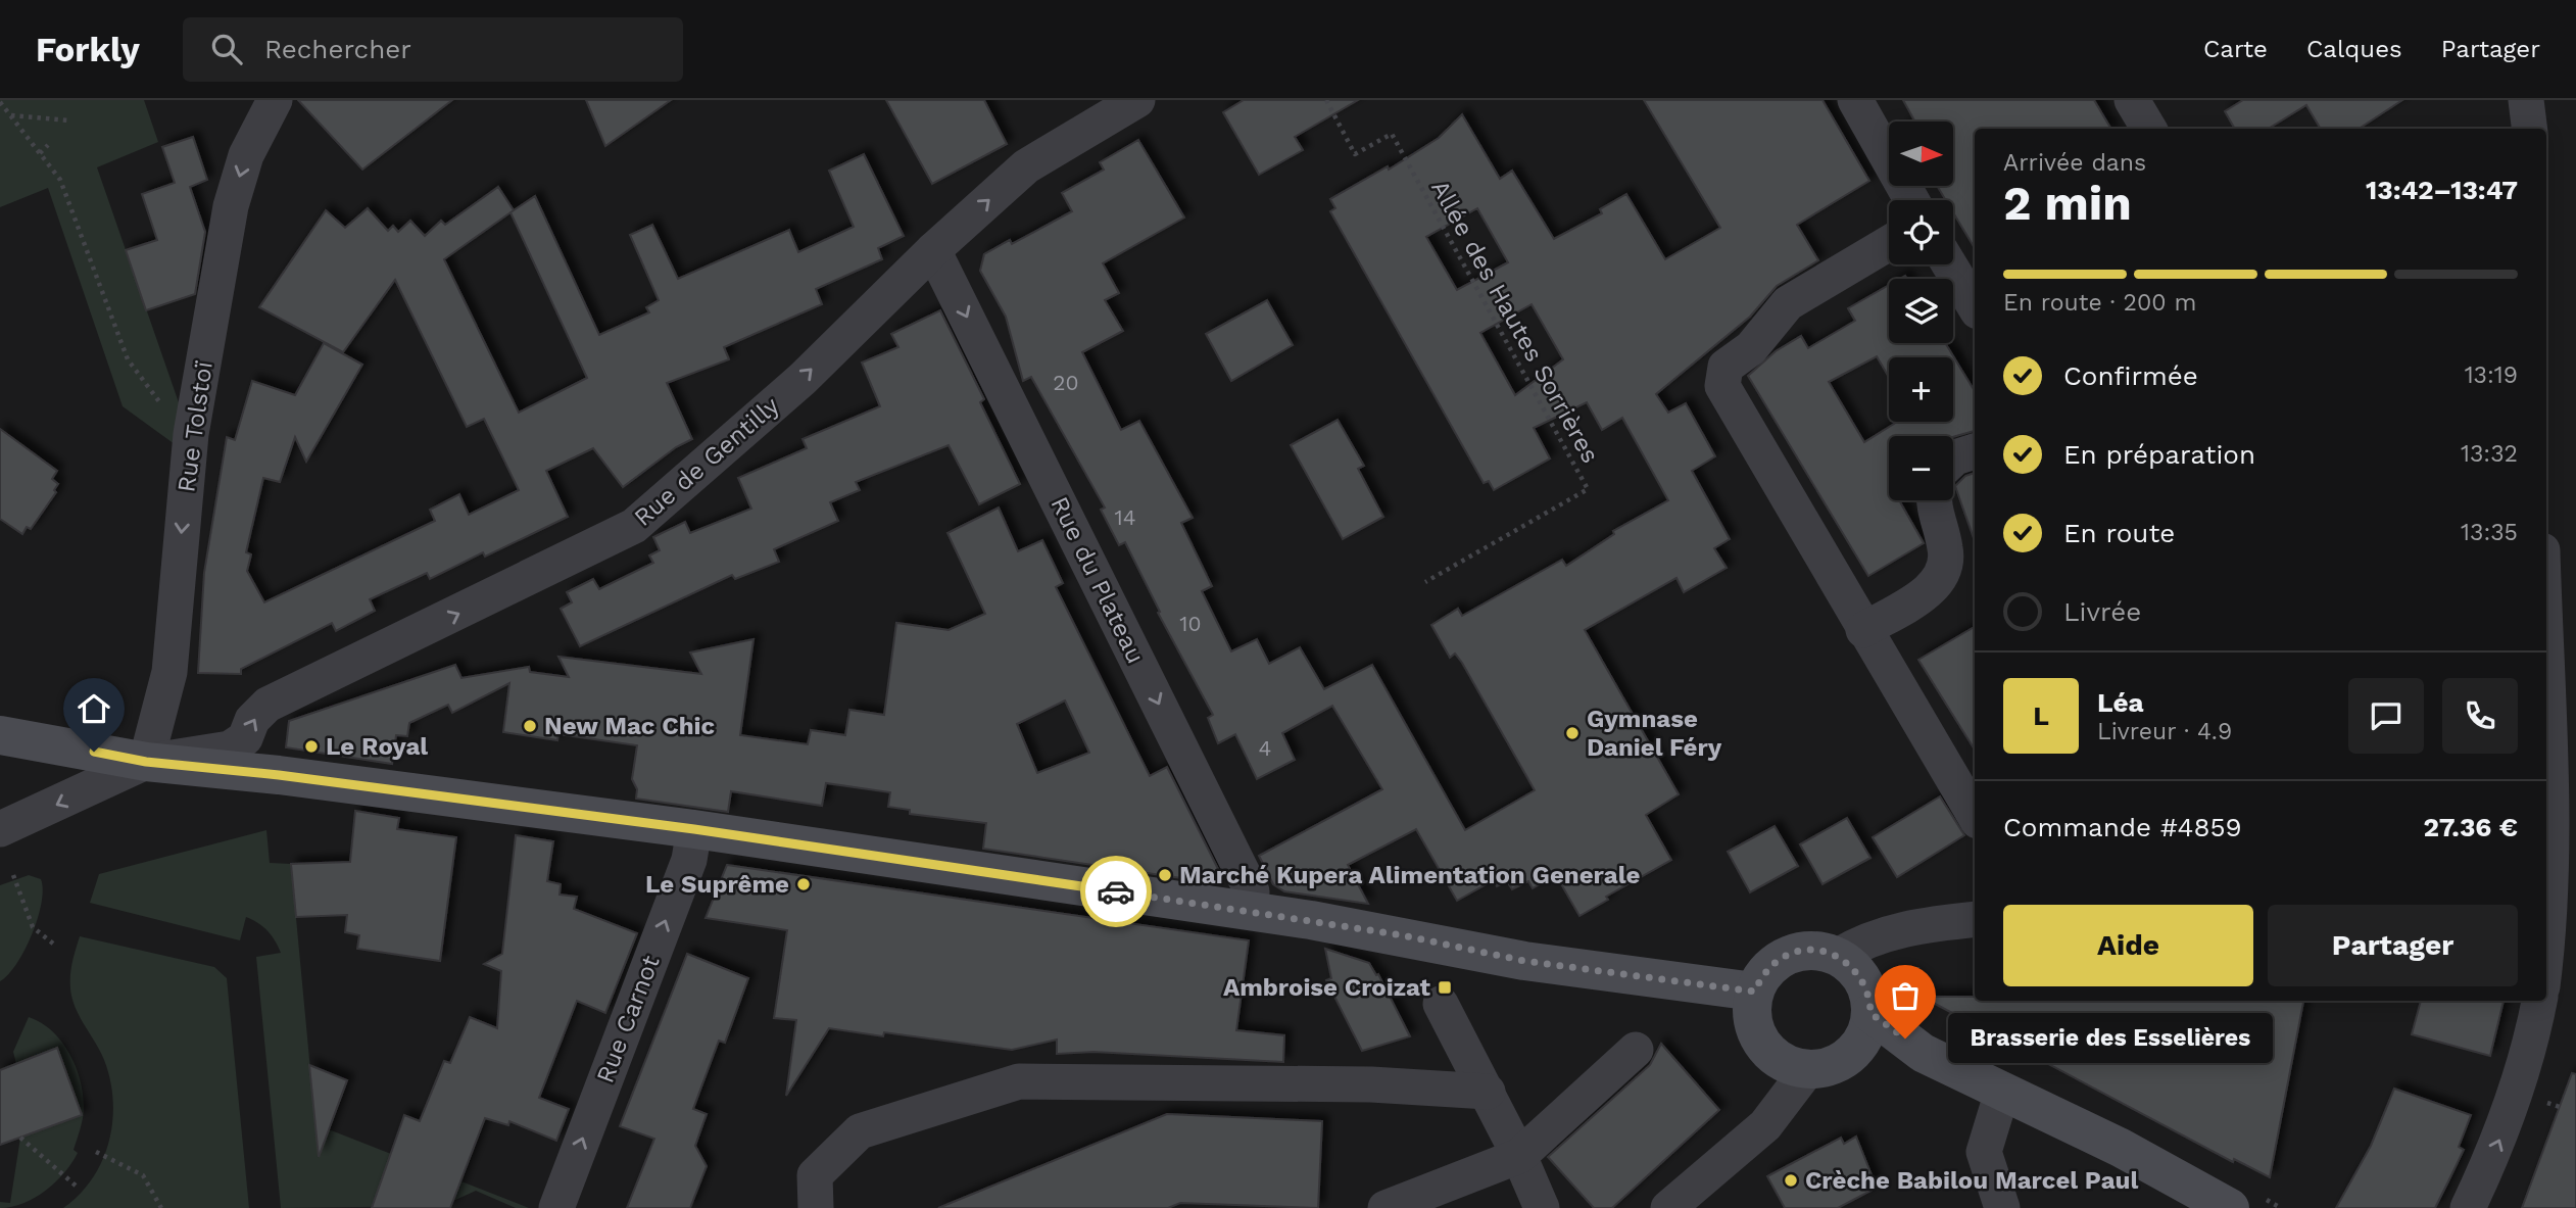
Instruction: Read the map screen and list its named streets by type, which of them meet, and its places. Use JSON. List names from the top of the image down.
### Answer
{
  "streets": {
    "street": [
      "Rue Tolstoï",
      "Rue de Gentilly",
      "Rue du Plateau",
      "Rue Carnot"
    ],
    "path": ["Allée des Hautes Sorrières"]
  },
  "crossings": [
    ["Rue Tolstoï", "Rue de Gentilly"],
    ["Rue de Gentilly", "Rue du Plateau"]
  ],
  "one_way": ["Rue Tolstoï", "Rue du Plateau", "Rue Carnot"],
  "places": {
    "other": [
      "New Mac Chic",
      "Gymnase Daniel Féry",
      "Le Royal",
      "Marché Kupera Alimentation Generale",
      "Le Suprême",
      "Brasserie des Esselières",
      "Crèche Babilou Marcel Paul"
    ],
    "transit": ["Ambroise Croizat"]
  },
  "house_numbers": [
    "20",
    "14",
    "10",
    "4"
  ],
  "north": "right",
  "page": {
    "header": "Forkly",
    "search": "Rechercher",
    "nav": ["Carte", "Calques", "Partager"],
    "map_buttons": ["+", "−"],
    "heading": ["2 min", "Arrivée dans", "13:42–13:47"],
    "panel": [
      "Léa",
      "Livreur · 4.9",
      "Commande #4859",
      "27.36 €"
    ],
    "bar": "En route · 200 m",
    "list": [
      ["Confirmée", "13:19"],
      ["En préparation", "13:32"],
      ["En route", "13:35"],
      "Livrée"
    ],
    "round": "L",
    "buttons": ["Aide", "Partager"],
    "bubble": "Brasserie des Esselières"
  }
}
